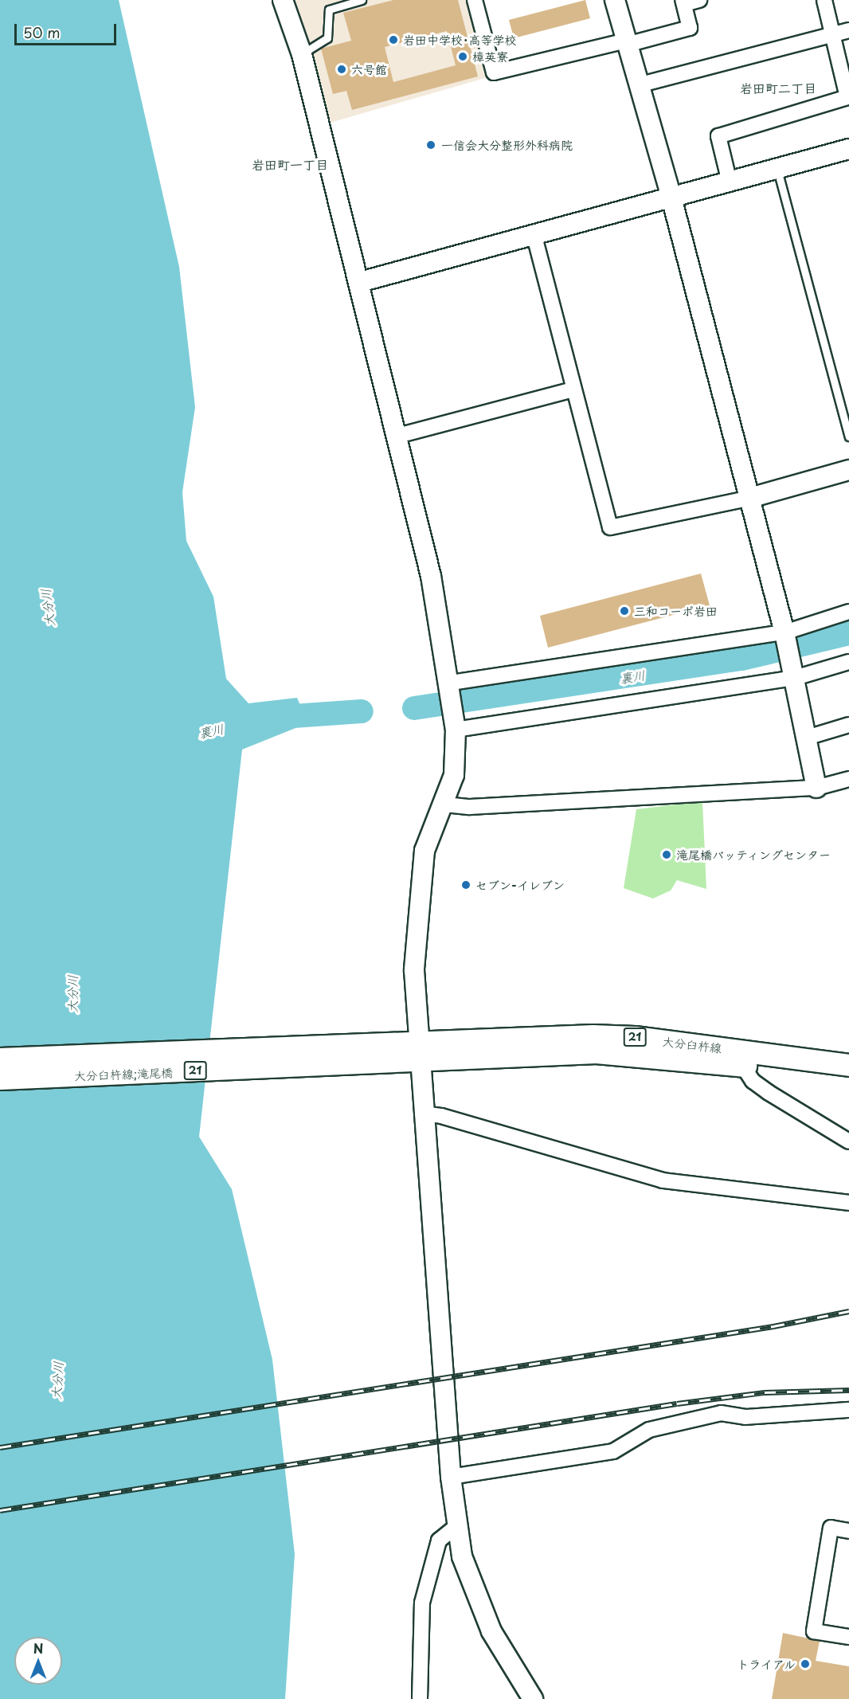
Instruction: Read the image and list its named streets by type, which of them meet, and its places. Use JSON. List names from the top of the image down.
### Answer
{
  "streets": {
    "main road": ["21", "大分臼杵線", "大分臼杵線;滝尾橋"]
  },
  "crossings": [
    ["21", "大分臼杵線"],
    ["21", "大分臼杵線;滝尾橋"]
  ],
  "districts": ["岩田町二丁目", "岩田町一丁目"],
  "water": ["大分川", "裏川"],
  "places": [
    "岩田中学校･高等学校",
    "樟英寮",
    "六号館",
    "一信会大分整形外科病院",
    "三和コーポ岩田",
    "滝尾橋バッティングセンター",
    "セブン-イレブン",
    "トライアル"
  ],
  "scale_bar": "50 m",
  "north": "top"
}
